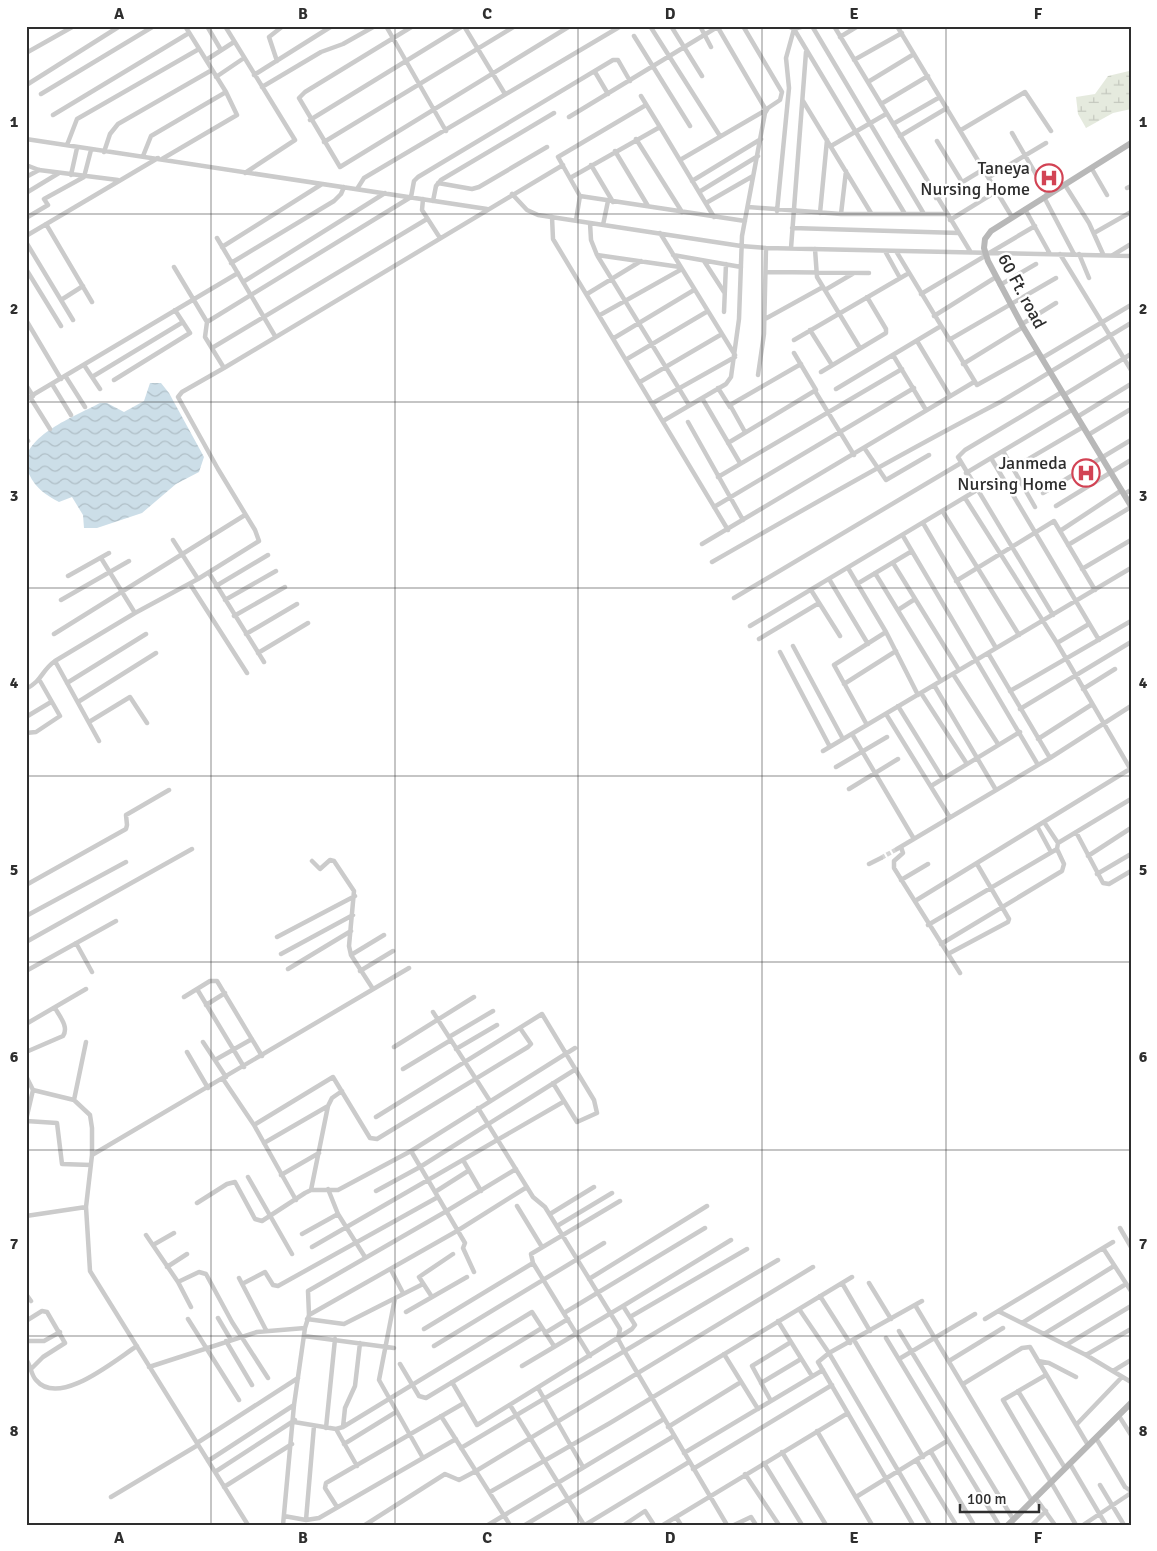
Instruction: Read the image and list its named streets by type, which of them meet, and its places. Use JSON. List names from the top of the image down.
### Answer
{
  "streets": {
    "street": ["60 Ft. road"]
  },
  "places": {
    "hospital": ["Taneya Nursing Home", "Janmeda Nursing Home"]
  },
  "scale_bar": "100 m",
  "grid": {
    "columns": [
      "A",
      "B",
      "C",
      "D",
      "E",
      "F"
    ],
    "rows": [
      "1",
      "2",
      "3",
      "4",
      "5",
      "6",
      "7",
      "8"
    ]
  }
}
